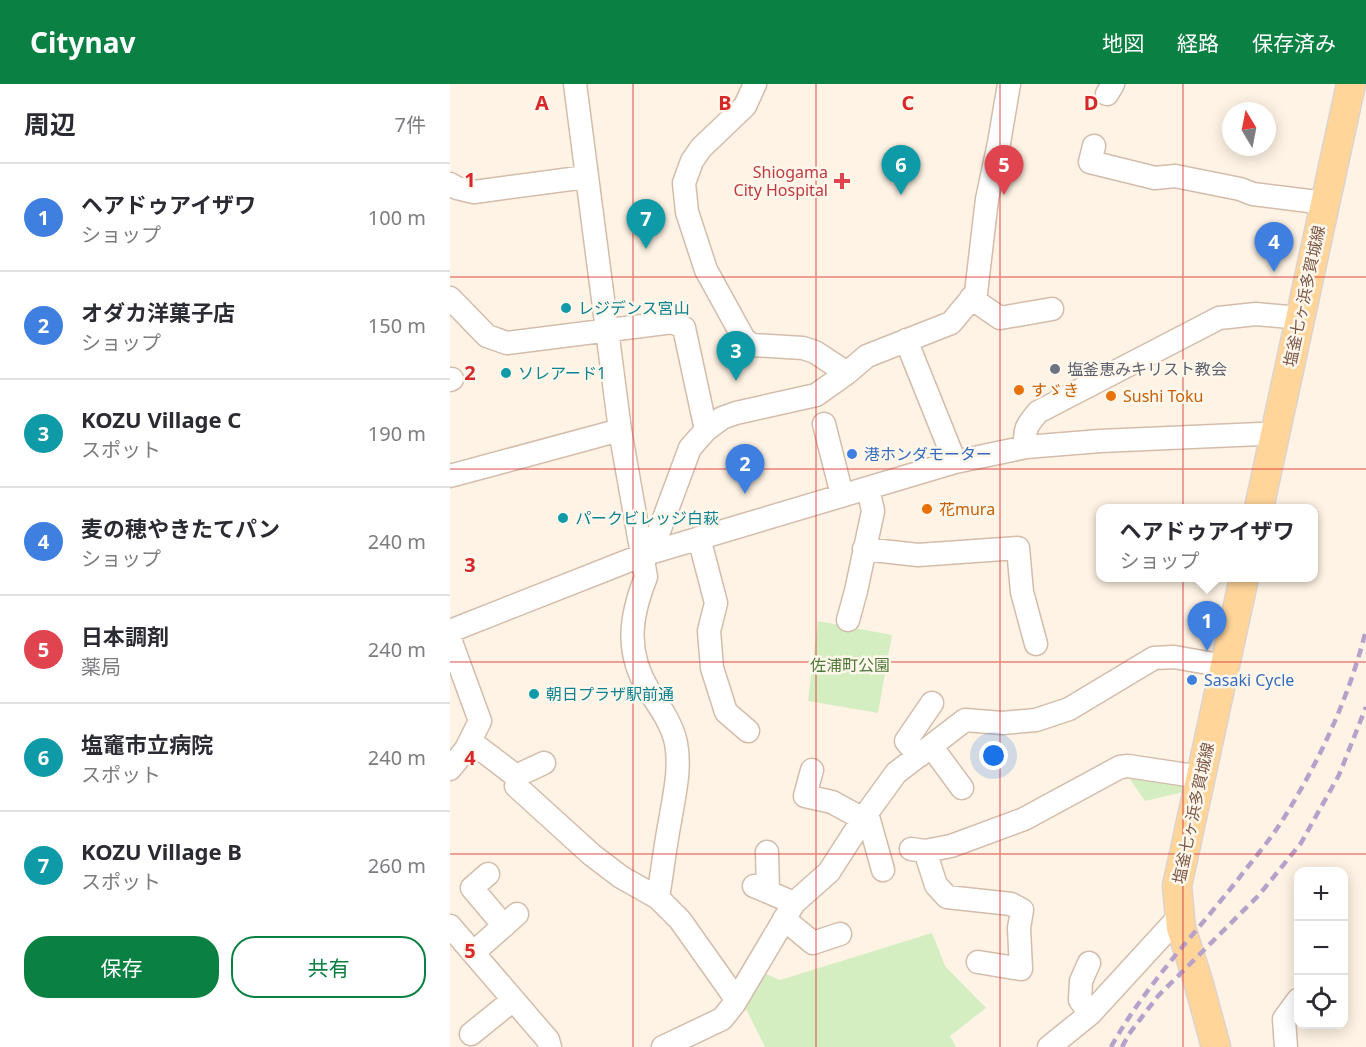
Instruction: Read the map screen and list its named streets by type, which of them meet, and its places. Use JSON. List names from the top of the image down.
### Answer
{
  "streets": {
    "main road": ["塩釜七ヶ浜多賀城線"]
  },
  "parks": ["佐浦町公園"],
  "places": {
    "health": ["Shiogama City Hospital"],
    "other": [
      "レジデンス宮山",
      "塩釜恵みキリスト教会",
      "ソレアード1",
      "すゞき",
      "Sushi Toku",
      "港ホンダモーター",
      "花mura",
      "パークビレッジ白萩",
      "Sasaki Cycle",
      "朝日プラザ駅前通"
    ]
  },
  "north": "top",
  "page": {
    "header": "Citynav",
    "nav": ["地図", "経路", "保存済み"],
    "heading": ["周辺", "7件"],
    "pins": [
      "5",
      "6",
      "7",
      "4",
      "3",
      "2",
      "1"
    ],
    "list": [
      {
        "mark": "1",
        "name": "ヘアドゥアイザワ",
        "note": "ショップ",
        "value": "100 m"
      },
      {
        "mark": "2",
        "name": "オダカ洋菓子店",
        "note": "ショップ",
        "value": "150 m"
      },
      {
        "mark": "3",
        "name": "KOZU Village C",
        "note": "スポット",
        "value": "190 m"
      },
      {
        "mark": "4",
        "name": "麦の穂やきたてパン",
        "note": "ショップ",
        "value": "240 m"
      },
      {
        "mark": "5",
        "name": "日本調剤",
        "note": "薬局",
        "value": "240 m"
      },
      {
        "mark": "6",
        "name": "塩竈市立病院",
        "note": "スポット",
        "value": "240 m"
      },
      {
        "mark": "7",
        "name": "KOZU Village B",
        "note": "スポット",
        "value": "260 m"
      }
    ],
    "popup": ["ヘアドゥアイザワ", "ショップ"],
    "map_buttons": ["+", "−"],
    "buttons": ["保存", "共有"]
  },
  "grid": {
    "columns": [
      "A",
      "B",
      "C",
      "D"
    ],
    "rows": [
      "1",
      "2",
      "3",
      "4",
      "5"
    ]
  }
}
